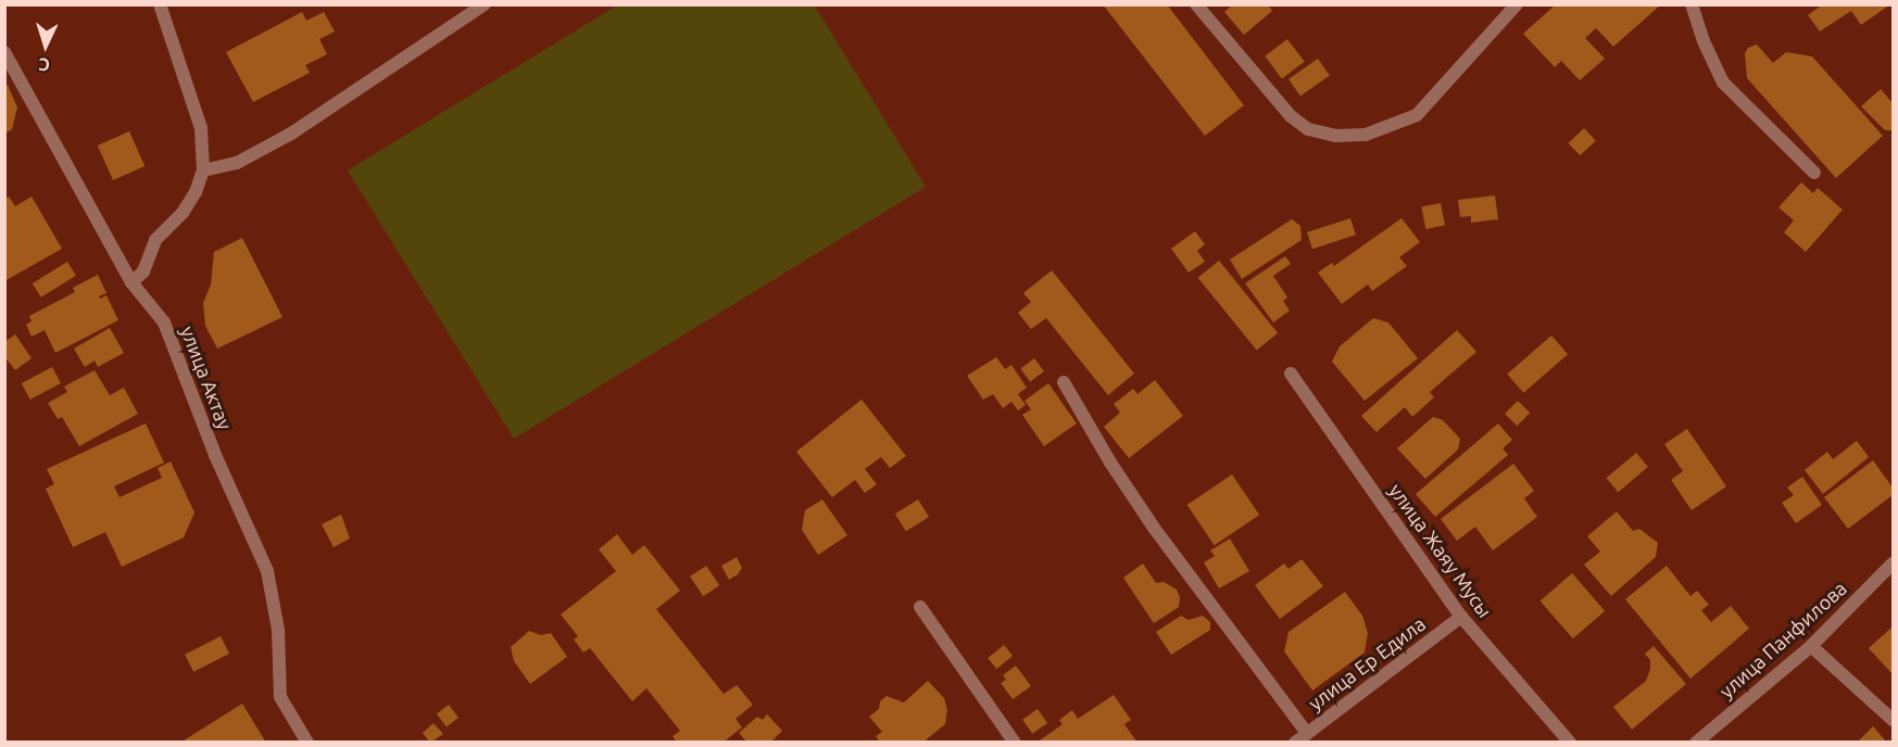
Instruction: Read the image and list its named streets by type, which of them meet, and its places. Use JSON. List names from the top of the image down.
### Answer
{
  "streets": {
    "street": [
      "улица Актау",
      "улица Жаяу Мусы",
      "улица Панфилова",
      "улица Ер Едила"
    ]
  },
  "crossings": [
    ["улица Жаяу Мусы", "улица Ер Едила"]
  ],
  "north": "bottom"
}
